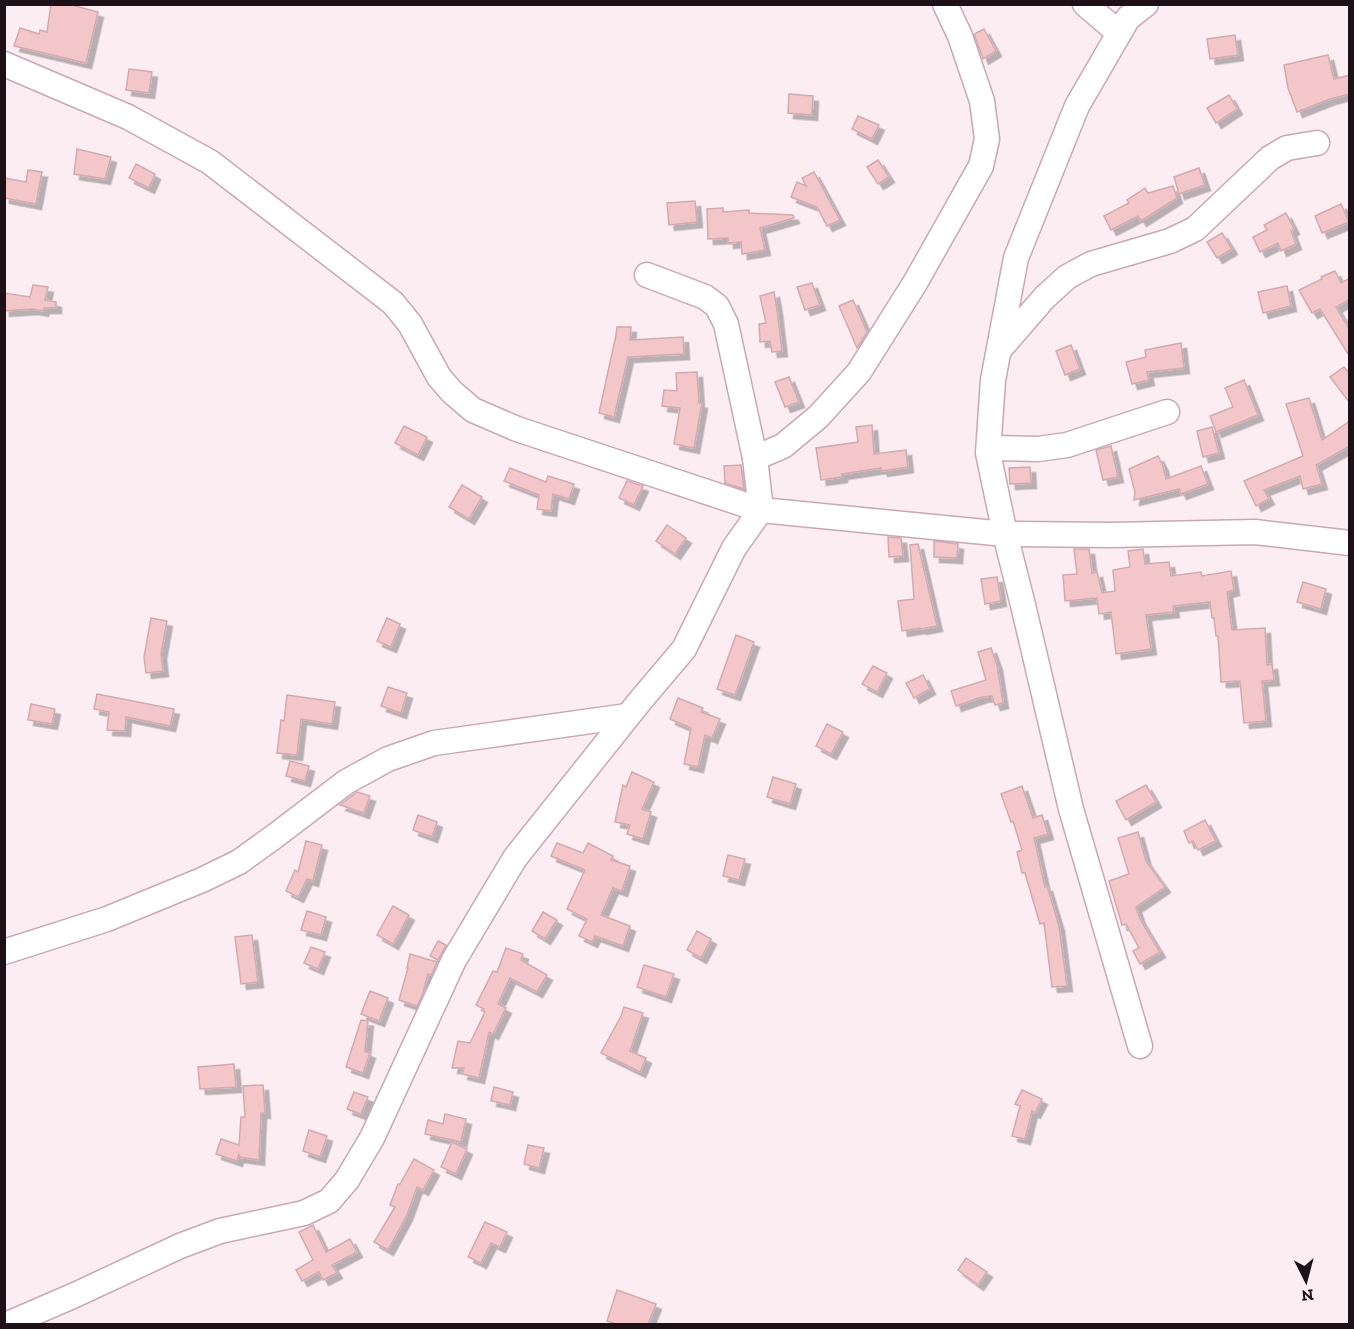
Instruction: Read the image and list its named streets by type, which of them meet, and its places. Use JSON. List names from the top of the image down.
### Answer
{
  "north": "bottom"
}
